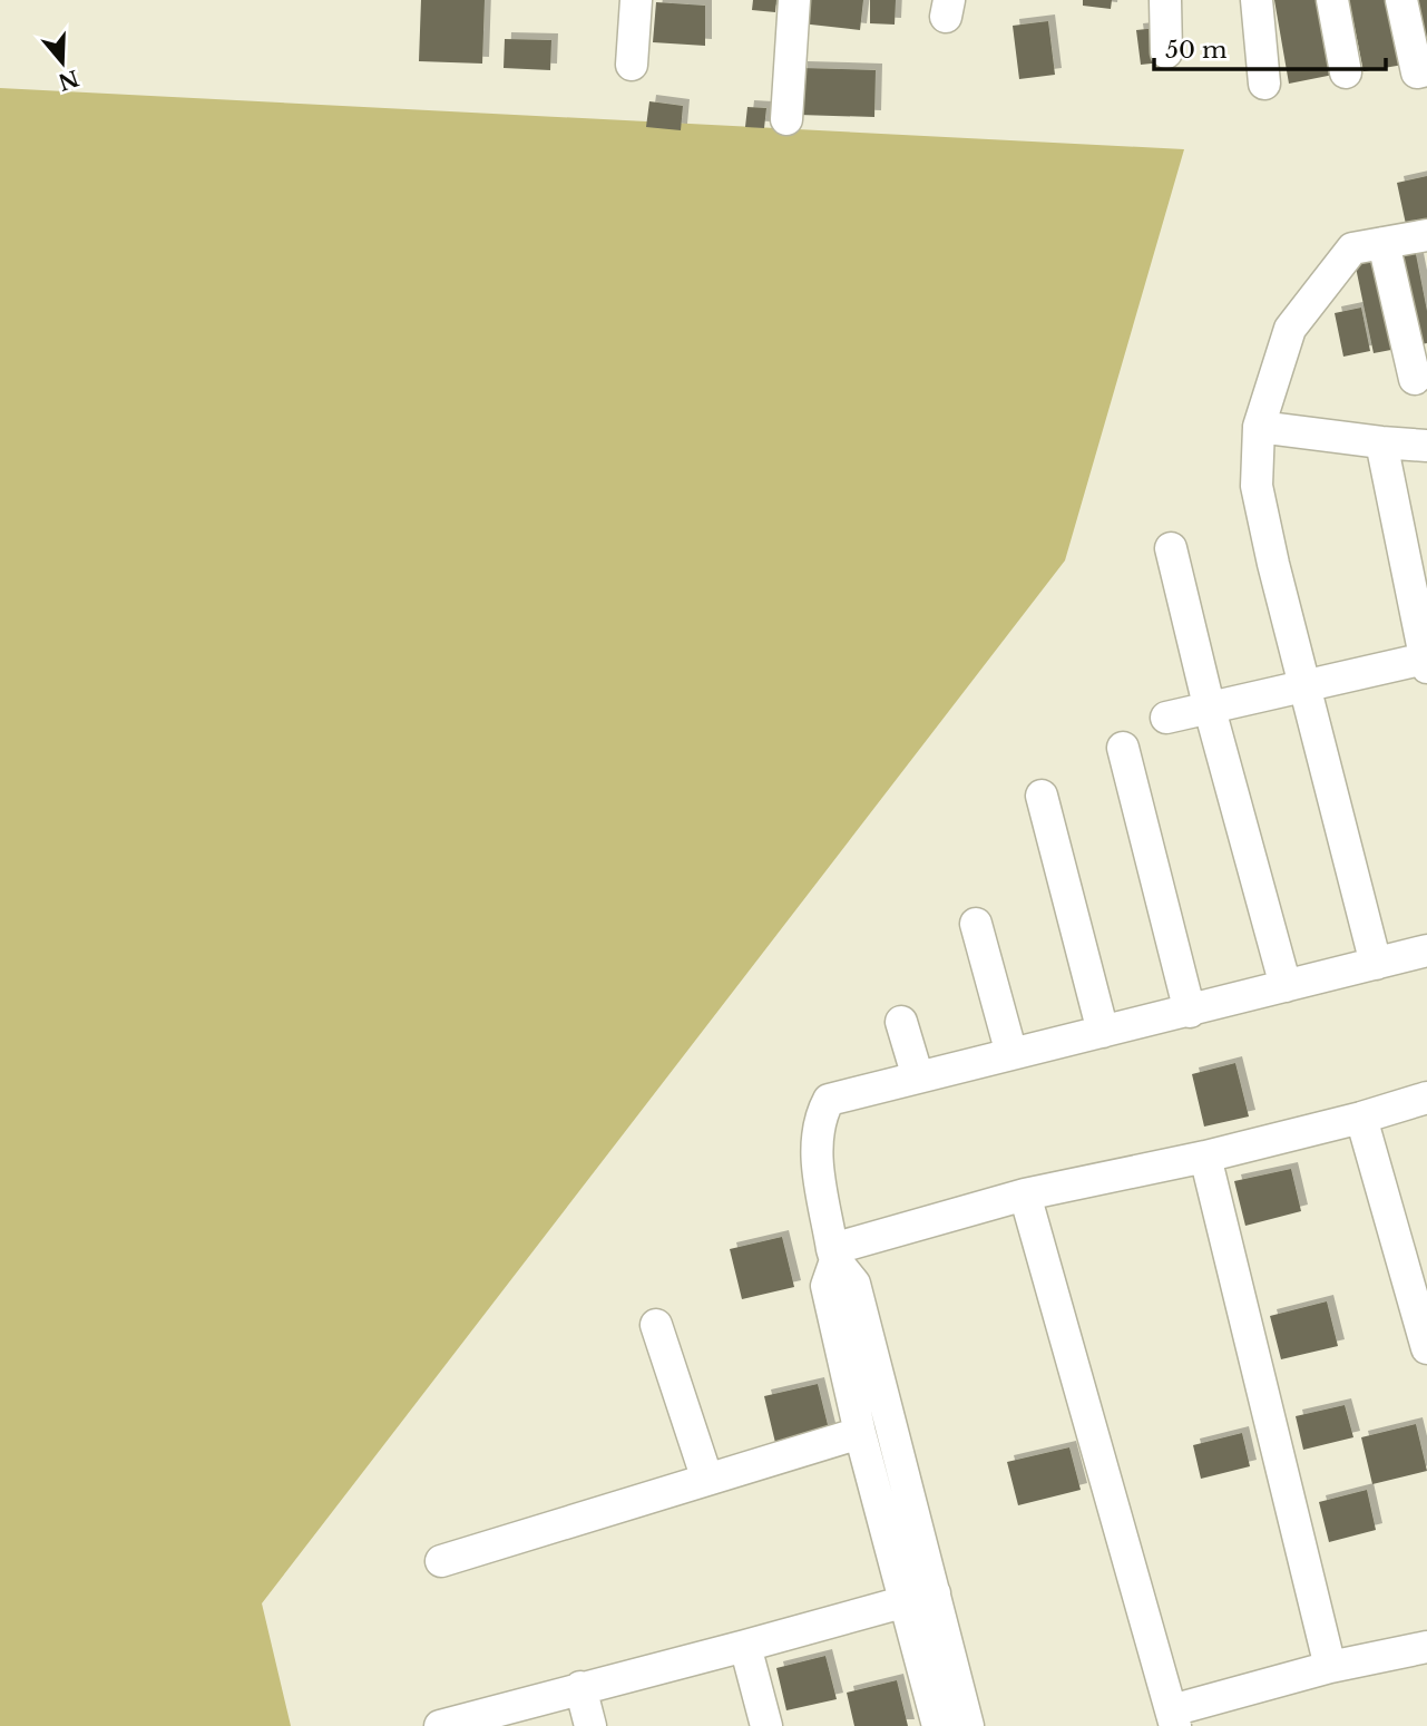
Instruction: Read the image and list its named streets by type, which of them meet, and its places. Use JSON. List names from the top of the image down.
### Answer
{
  "scale_bar": "50 m",
  "north": "bottom"
}
